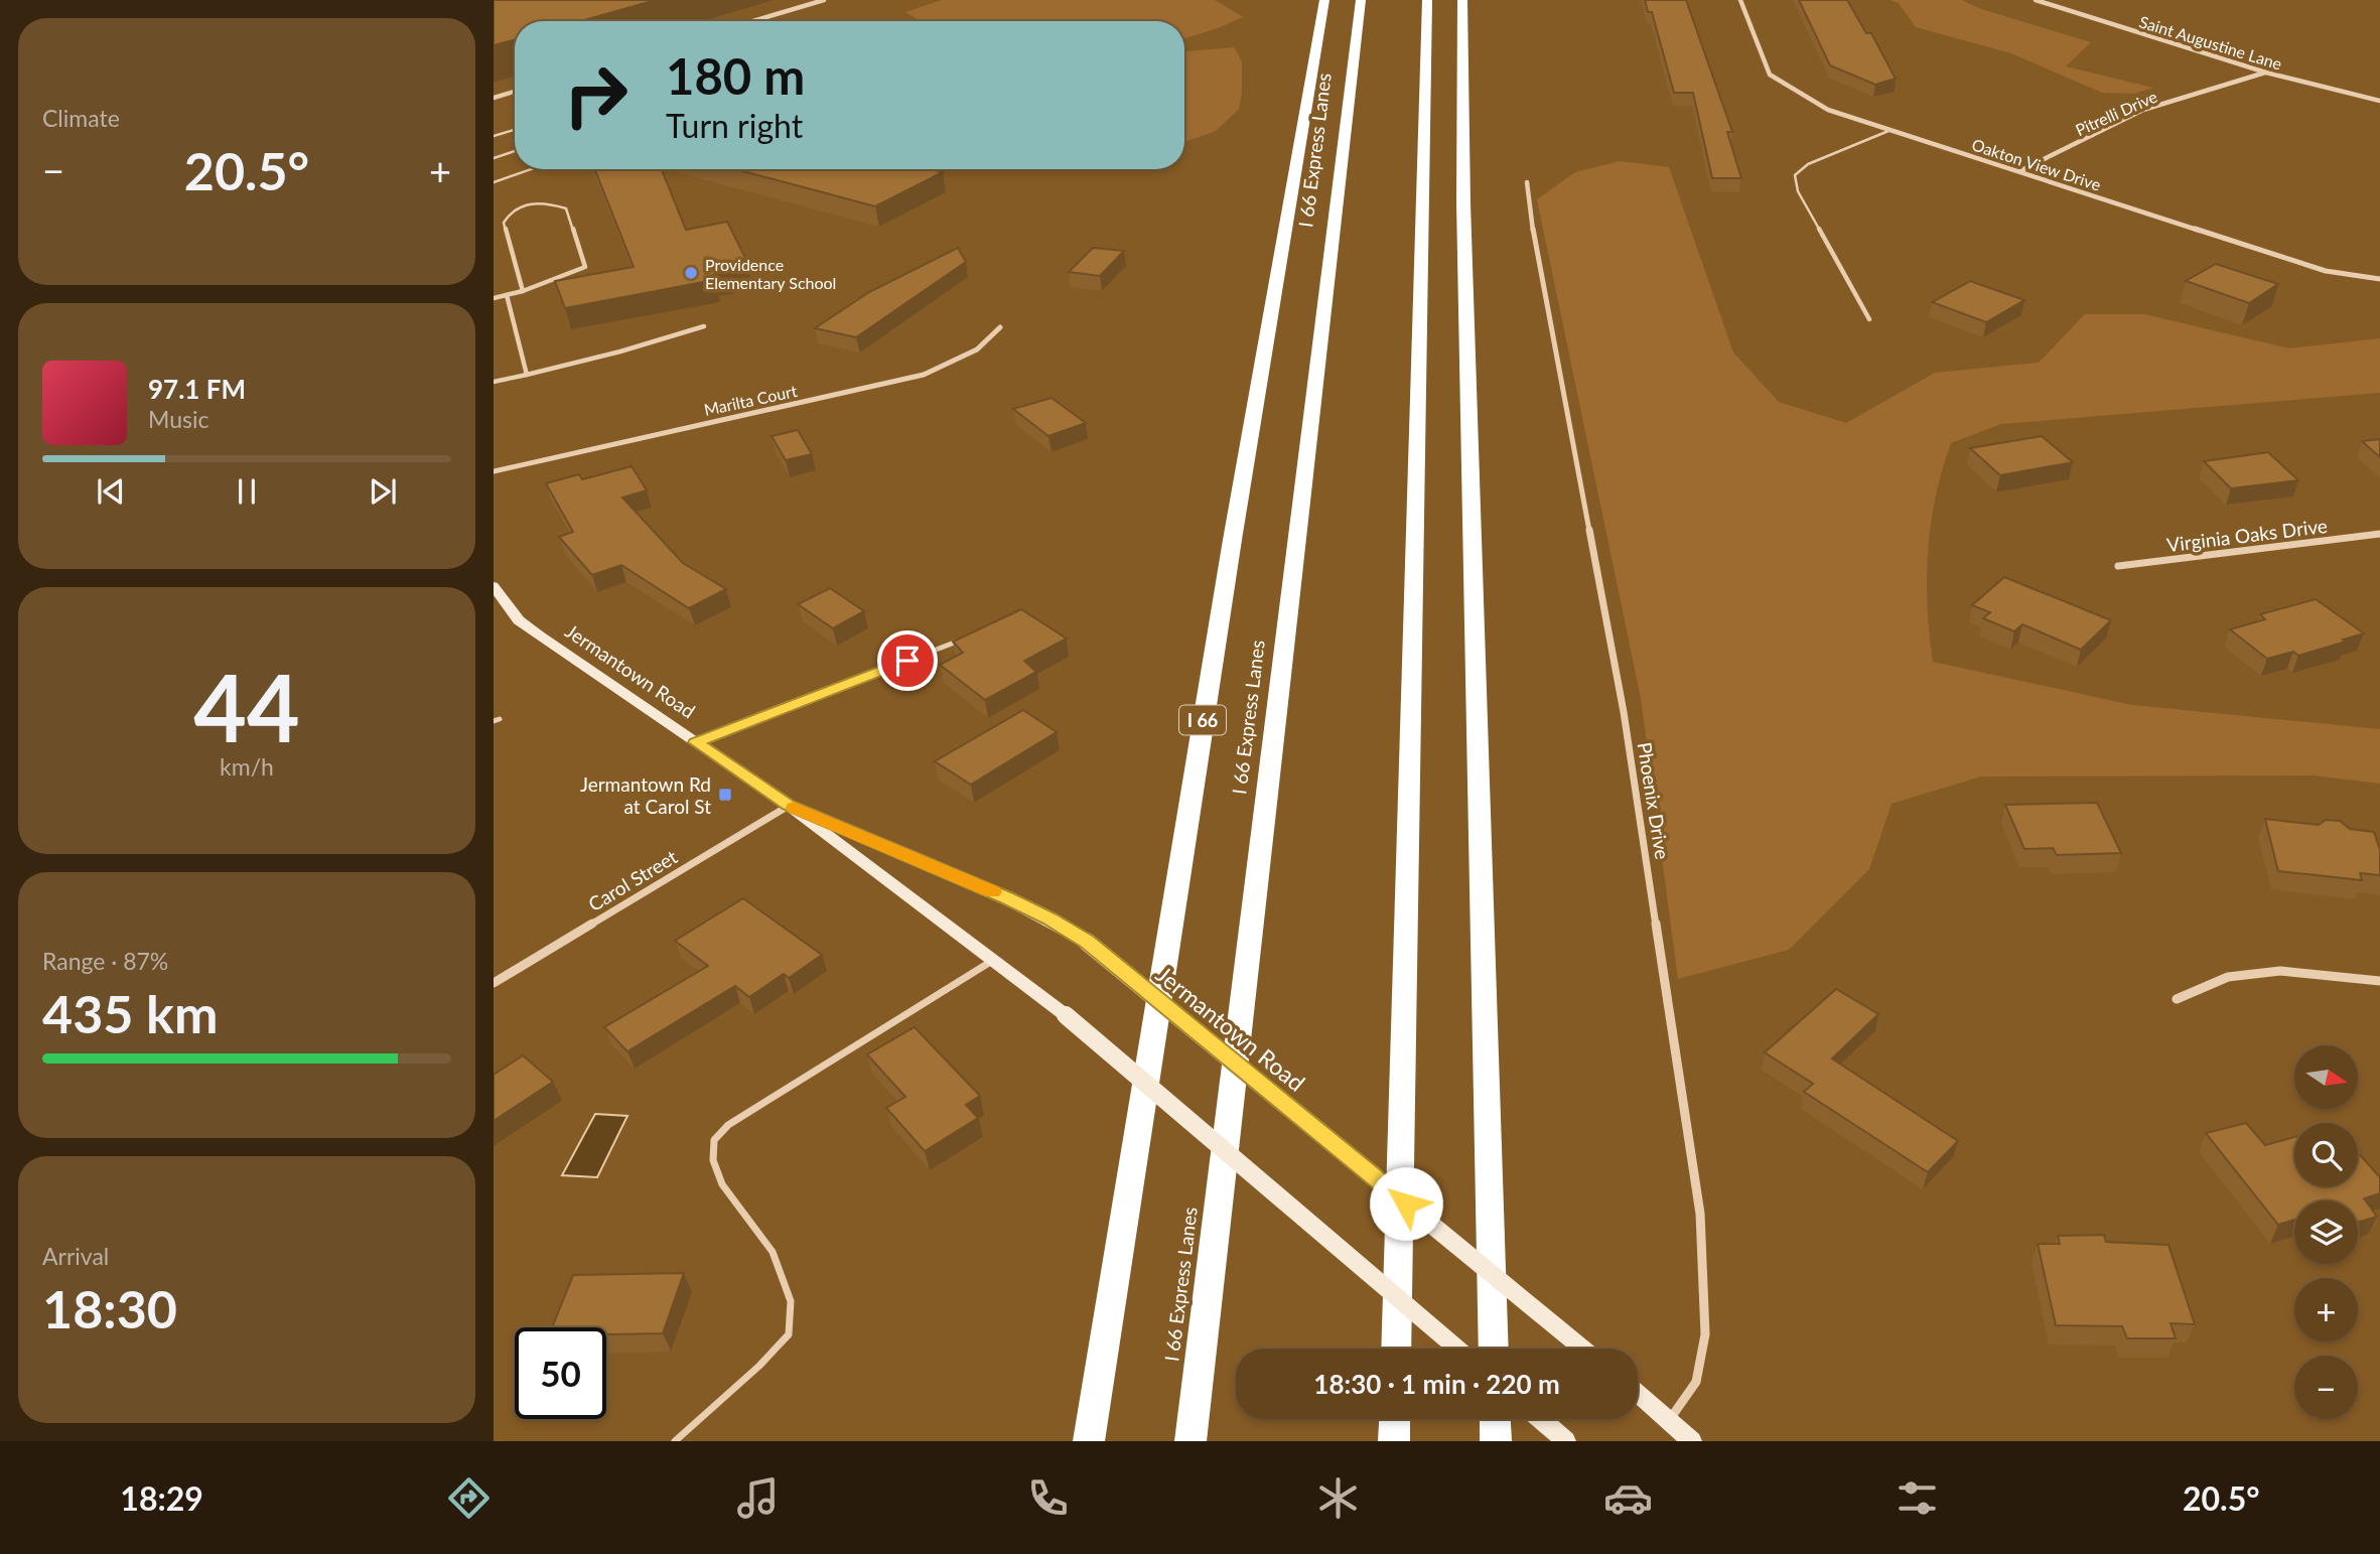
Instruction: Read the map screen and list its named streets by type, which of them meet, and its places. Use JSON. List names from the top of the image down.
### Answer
{
  "streets": {
    "highway": ["I 66 Express Lanes", "I 66"],
    "main road": ["Jermantown Road"],
    "street": [
      "Saint Augustine Lane",
      "Pitrelli Drive",
      "Oakton View Drive",
      "Marilta Court",
      "Virginia Oaks Drive",
      "Phoenix Drive",
      "Carol Street"
    ]
  },
  "crossings": [
    ["Saint Augustine Lane", "Pitrelli Drive"],
    ["Pitrelli Drive", "Oakton View Drive"],
    ["Jermantown Road", "Carol Street"]
  ],
  "places": {
    "other": ["Providence Elementary School"],
    "transit": ["Jermantown Rd at Carol St"]
  },
  "north": "right",
  "page": {
    "tile": [
      "Climate",
      ["44", "km/h"],
      ["Range · 87%", "435 km"],
      ["Arrival", "18:30"]
    ],
    "turn": ["180 m", "Turn right"],
    "heat": ["−", "20.5°", "+"],
    "song": ["97.1 FM", "Music"],
    "map_buttons": ["+", "−"],
    "limit": "50",
    "trip": "18:30 · 1 min · 220 m",
    "tabs": ["18:29", "20.5°"]
  }
}
